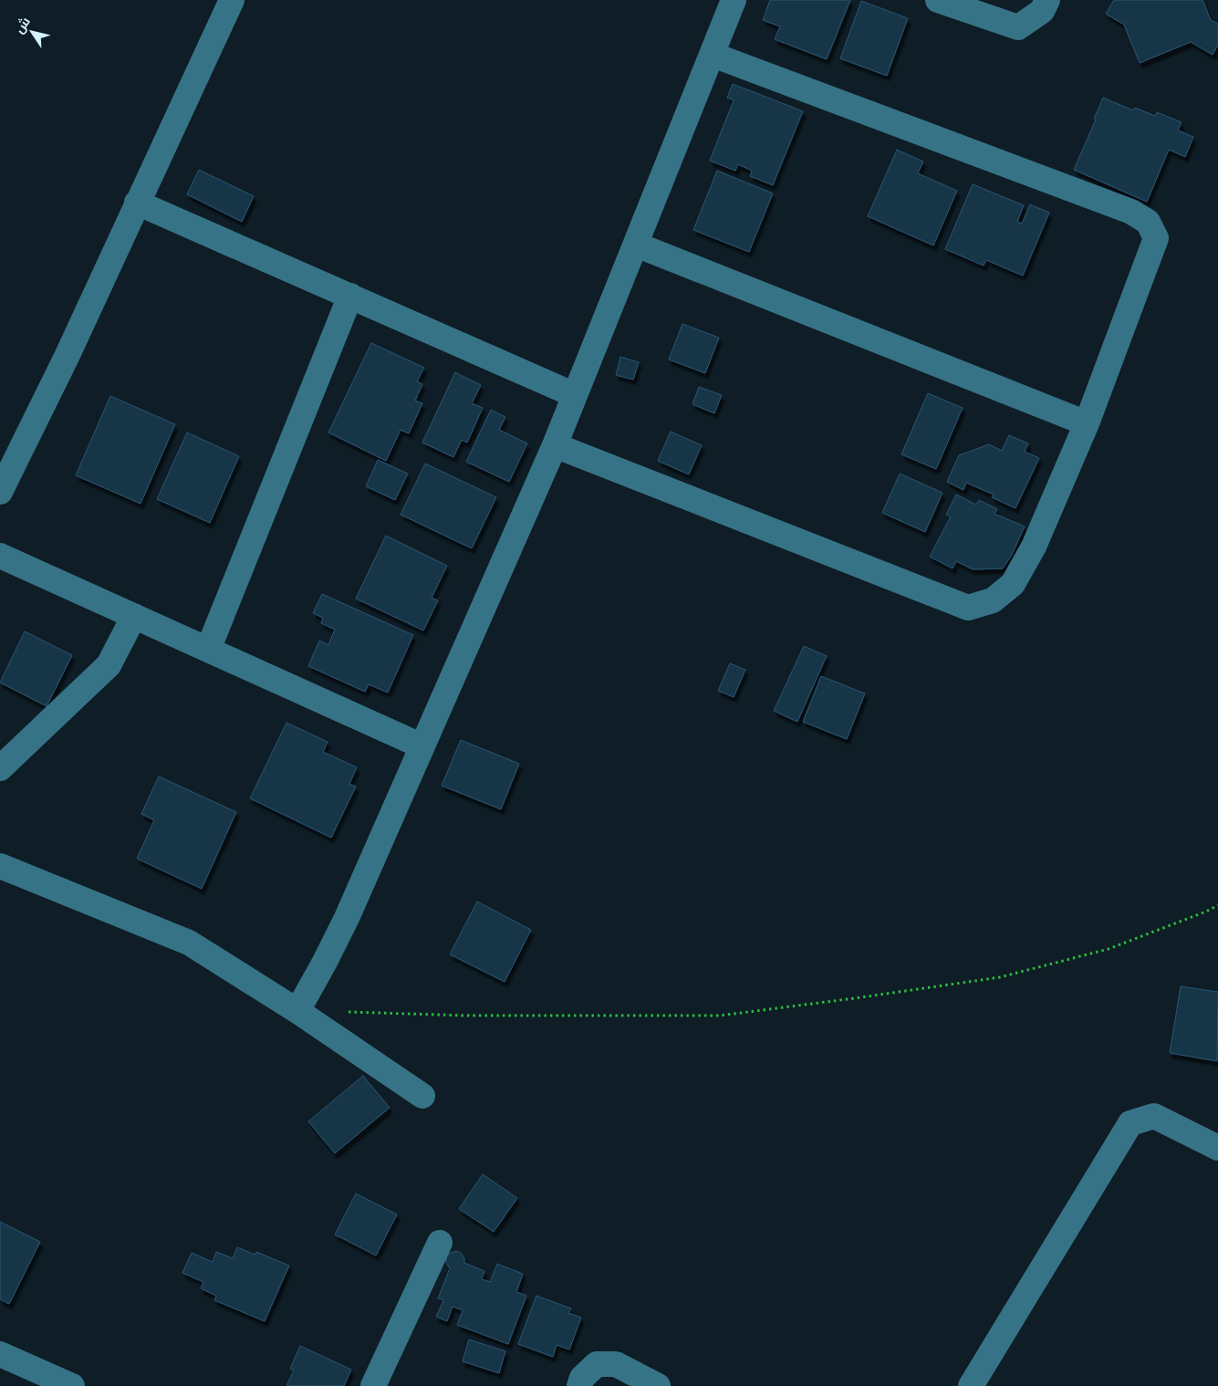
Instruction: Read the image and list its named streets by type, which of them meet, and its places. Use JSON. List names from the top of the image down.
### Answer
{
  "north": "top left"
}
